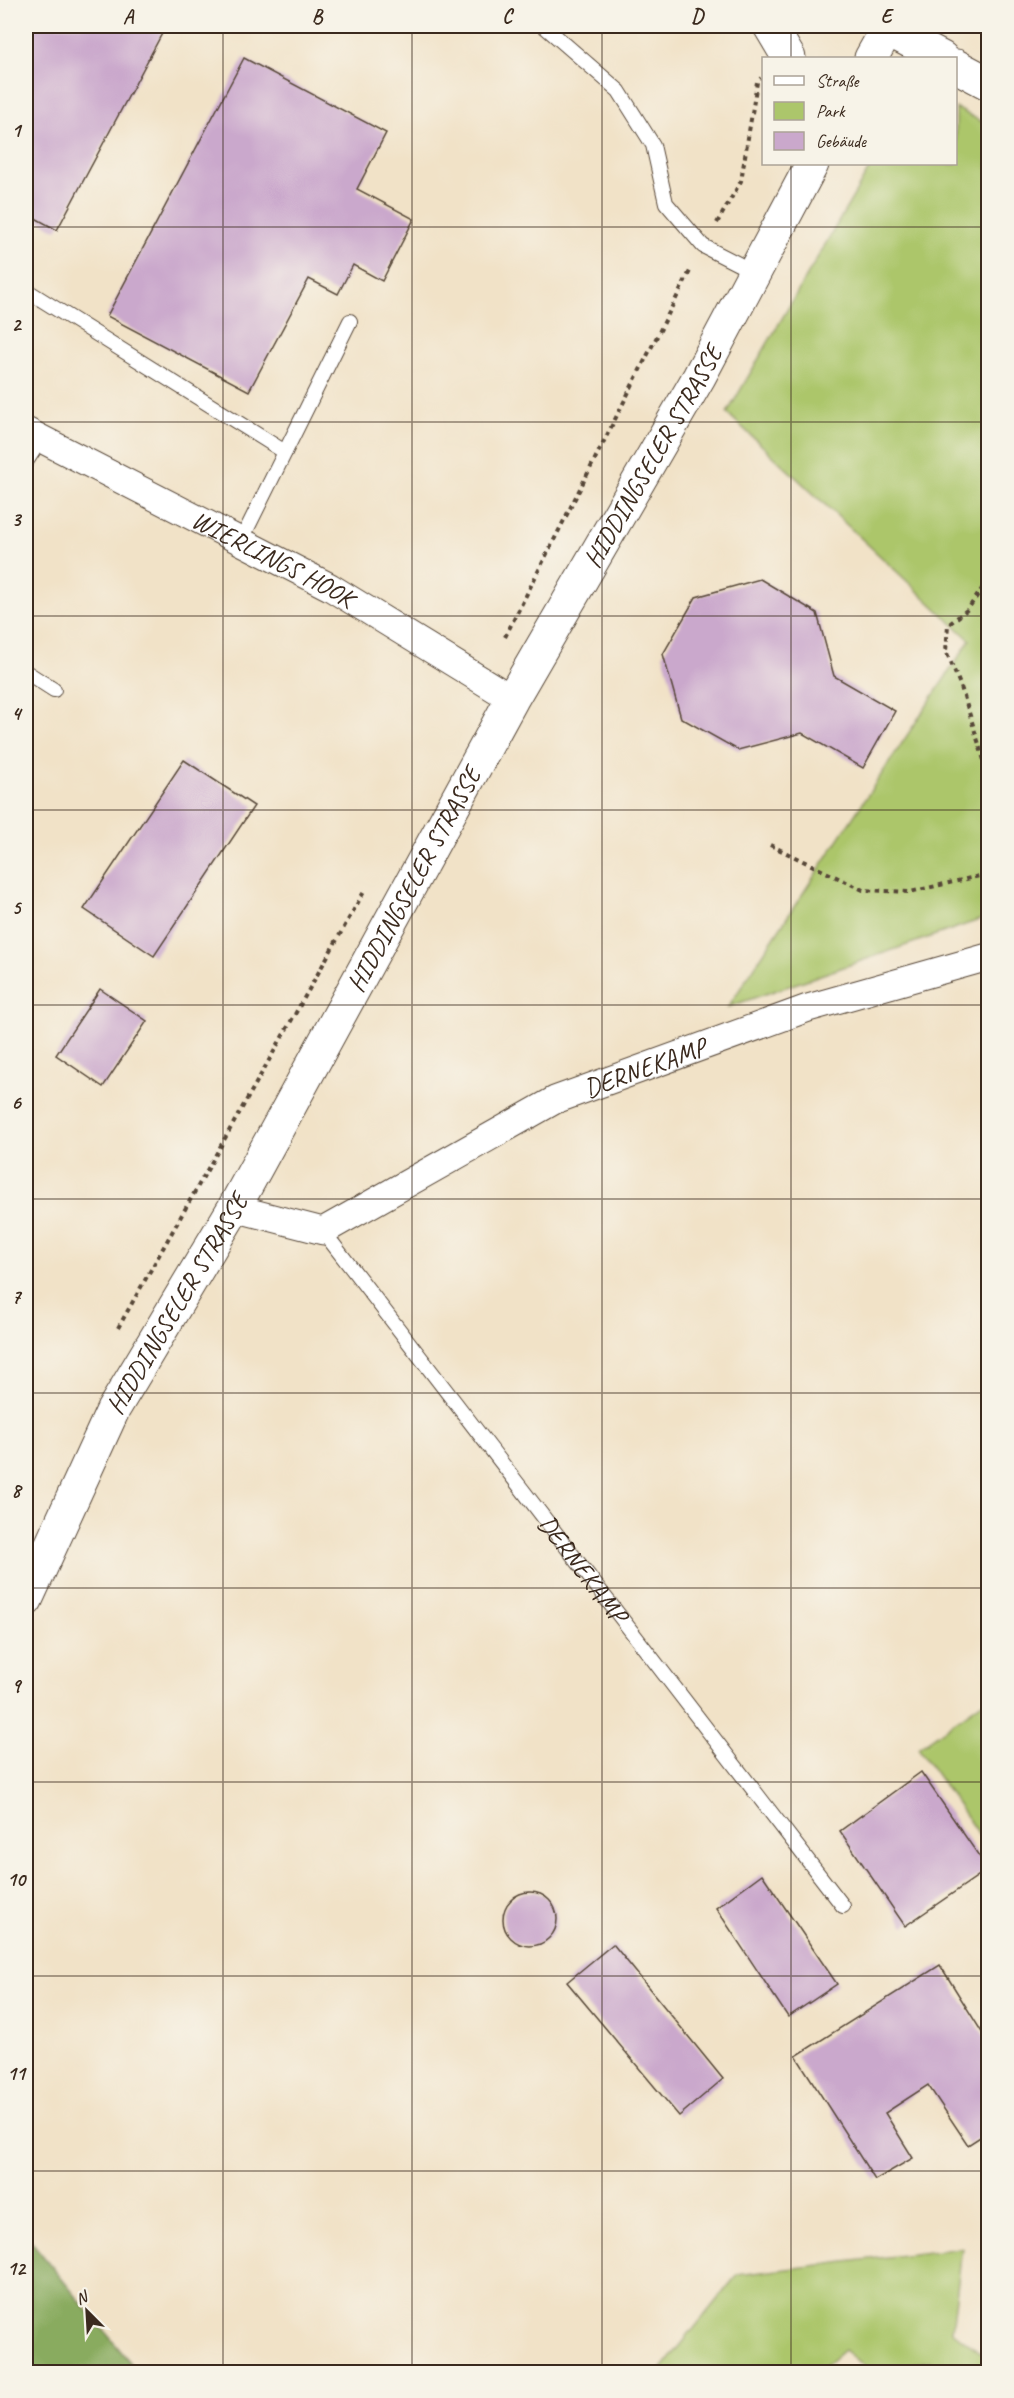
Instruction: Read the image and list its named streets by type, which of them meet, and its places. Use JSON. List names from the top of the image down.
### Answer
{
  "streets": {
    "street": ["HIDDINGSELER STRASSE", "WIERLINGS HOOK", "DERNEKAMP"]
  },
  "crossings": [
    ["HIDDINGSELER STRASSE", "WIERLINGS HOOK"]
  ],
  "legend": ["Straße", "Park", "Gebäude"],
  "north": "top left",
  "grid": {
    "columns": [
      "A",
      "B",
      "C",
      "D",
      "E"
    ],
    "rows": [
      "1",
      "2",
      "3",
      "4",
      "5",
      "6",
      "7",
      "8",
      "9",
      "10",
      "11",
      "12"
    ]
  }
}
